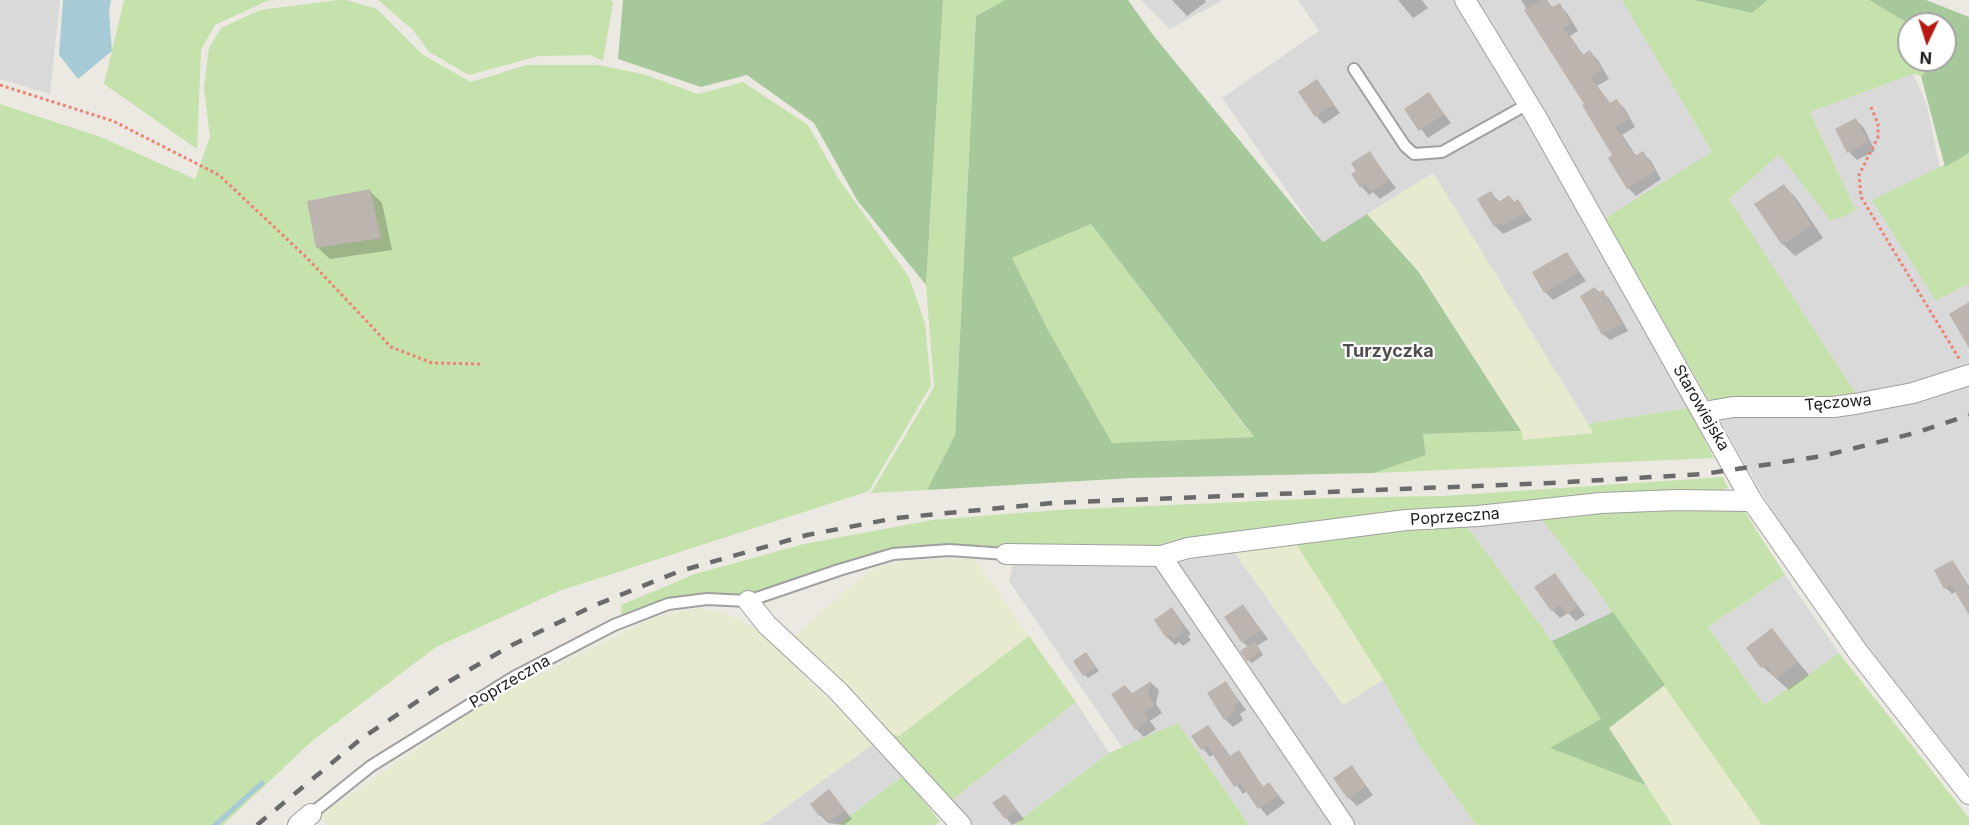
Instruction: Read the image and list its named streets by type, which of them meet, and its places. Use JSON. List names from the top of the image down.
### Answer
{
  "streets": {
    "street": ["Tęczowa", "Starowiejska", "Poprzeczna"]
  },
  "crossings": [
    ["Tęczowa", "Starowiejska"],
    ["Starowiejska", "Poprzeczna"]
  ],
  "districts": ["Turzyczka"],
  "north": "bottom"
}
